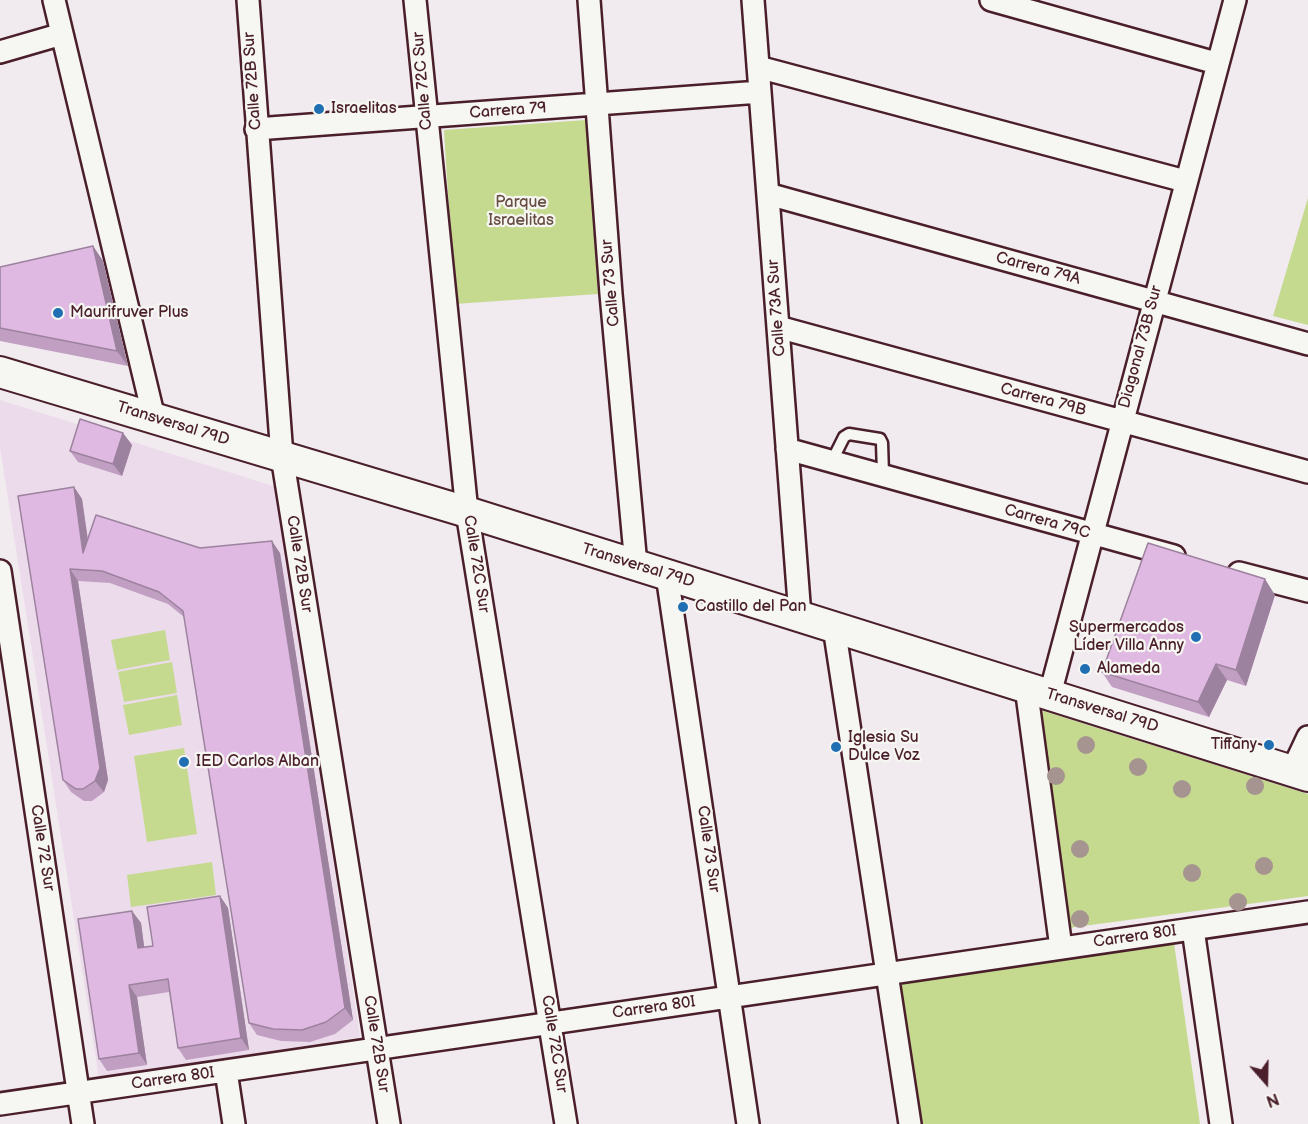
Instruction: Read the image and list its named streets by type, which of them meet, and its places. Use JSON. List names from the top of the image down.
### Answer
{
  "streets": {
    "main road": ["Transversal 79D"],
    "street": [
      "Calle 72B Sur",
      "Calle 72C Sur",
      "Carrera 79",
      "Carrera 79A",
      "Calle 73 Sur",
      "Calle 73A Sur",
      "Diagonal 73B Sur",
      "Carrera 79B",
      "Carrera 79C",
      "Calle 72 Sur",
      "Carrera 80I"
    ]
  },
  "crossings": [
    ["Calle 72B Sur", "Carrera 79"],
    ["Calle 72B Sur", "Transversal 79D"],
    ["Calle 72B Sur", "Carrera 80I"],
    ["Calle 72C Sur", "Carrera 79"],
    ["Calle 72C Sur", "Transversal 79D"],
    ["Calle 72C Sur", "Carrera 80I"],
    ["Carrera 79", "Calle 73 Sur"],
    ["Carrera 79", "Calle 73A Sur"],
    ["Carrera 79A", "Calle 73A Sur"],
    ["Carrera 79A", "Diagonal 73B Sur"],
    ["Calle 73 Sur", "Transversal 79D"],
    ["Calle 73 Sur", "Carrera 80I"],
    ["Calle 73A Sur", "Carrera 79B"],
    ["Calle 73A Sur", "Transversal 79D"],
    ["Calle 73A Sur", "Carrera 79C"],
    ["Diagonal 73B Sur", "Carrera 79B"],
    ["Diagonal 73B Sur", "Transversal 79D"],
    ["Diagonal 73B Sur", "Carrera 79C"],
    ["Diagonal 73B Sur", "Carrera 80I"],
    ["Calle 72 Sur", "Carrera 80I"]
  ],
  "parks": ["Parque Israelitas"],
  "places": [
    "Israelitas",
    "Maurifruver Plus",
    "Castillo del Pan",
    "Supermercados Líder Villa Anny",
    "Alameda",
    "Tiffany",
    "Iglesia Su Dulce Voz",
    "IED Carlos Alban"
  ],
  "north": "bottom"
}
